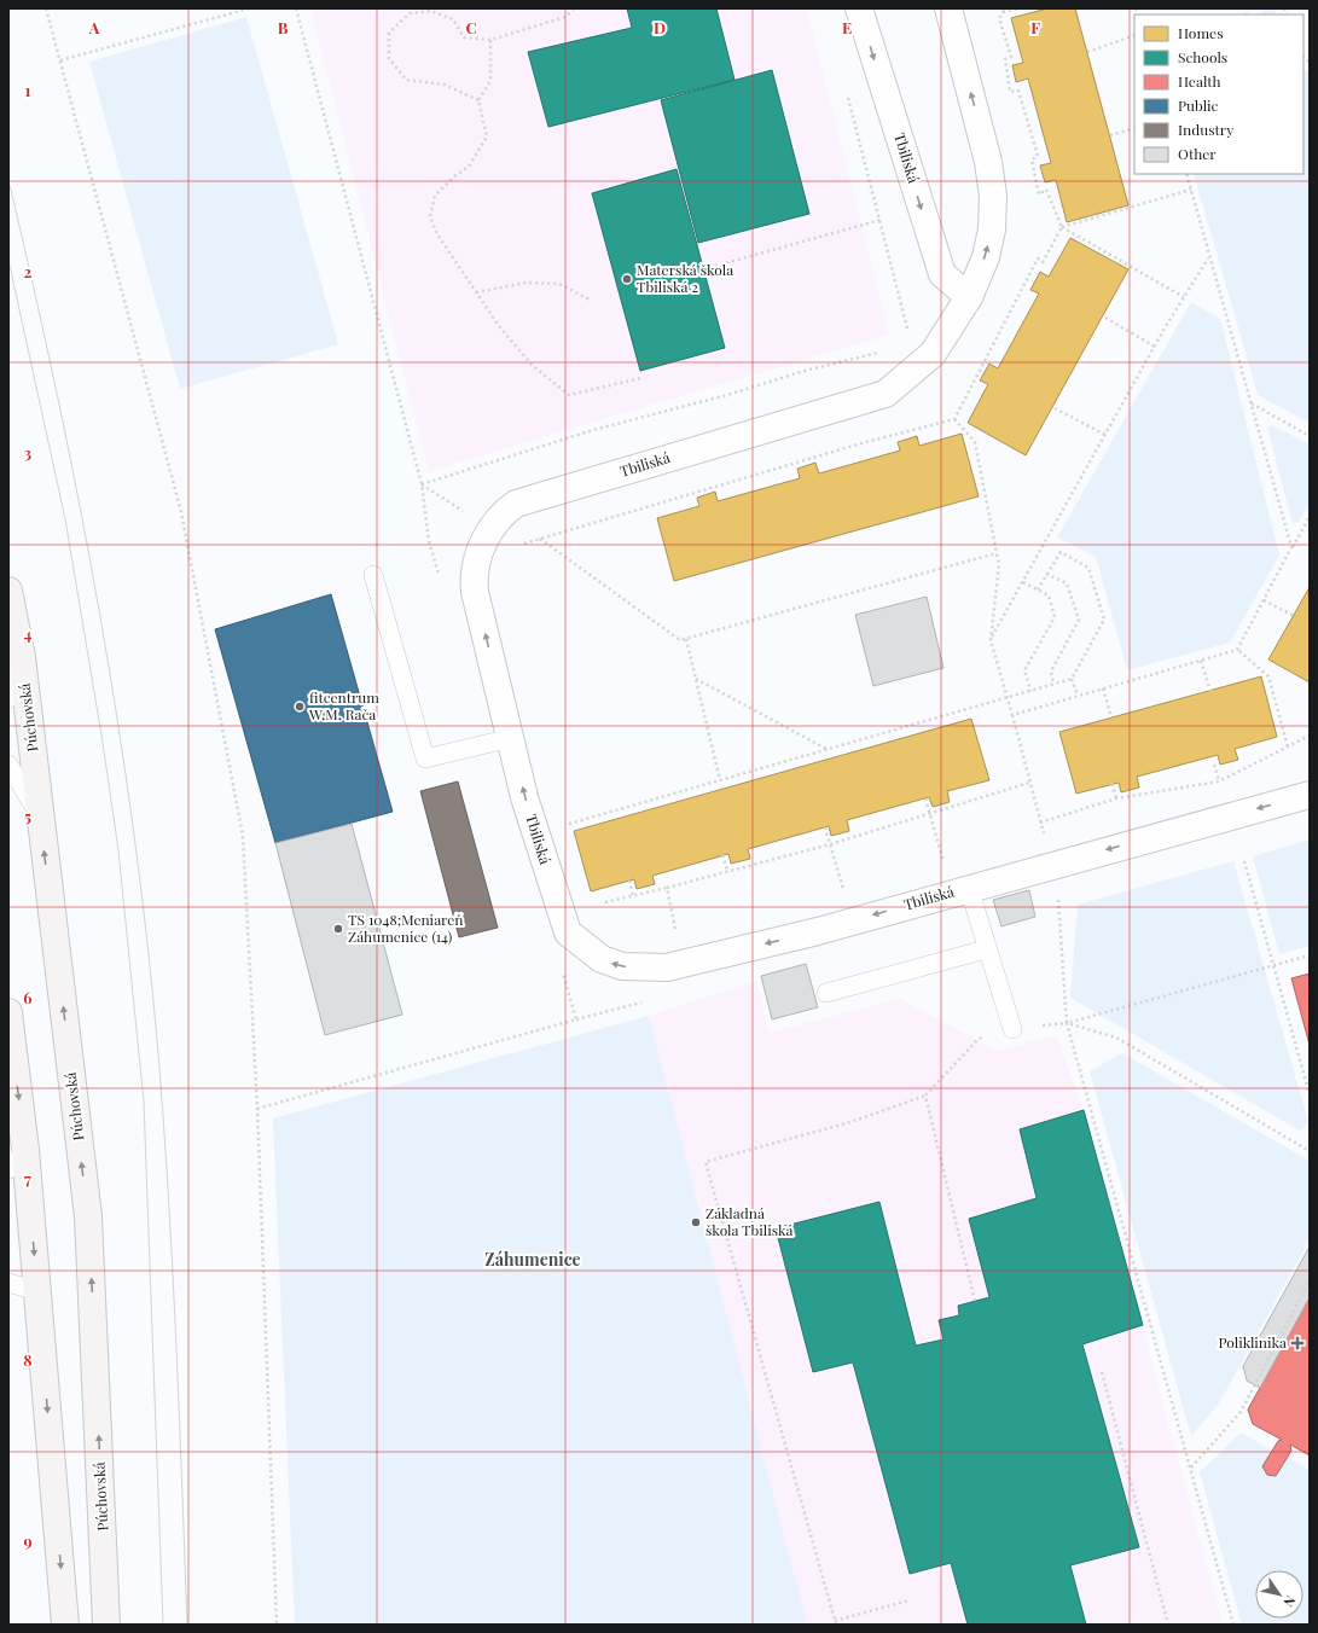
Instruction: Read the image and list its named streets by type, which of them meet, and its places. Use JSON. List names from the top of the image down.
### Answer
{
  "streets": {
    "main road": ["Púchovská"],
    "street": ["Tbiliská"]
  },
  "districts": ["Záhumenice"],
  "places": {
    "other": [
      "Materská škola Tbiliská 2",
      "fitcentrum W.M. Rača",
      "TS 1048;Meniareň Záhumenice (14)",
      "Základná škola Tbiliská"
    ],
    "health": ["Poliklinika"]
  },
  "legend": [
    "Homes",
    "Schools",
    "Health",
    "Public",
    "Industry",
    "Other"
  ],
  "north": "bottom right",
  "grid": {
    "columns": [
      "A",
      "B",
      "C",
      "D",
      "E",
      "F"
    ],
    "rows": [
      "1",
      "2",
      "3",
      "4",
      "5",
      "6",
      "7",
      "8",
      "9"
    ]
  }
}
